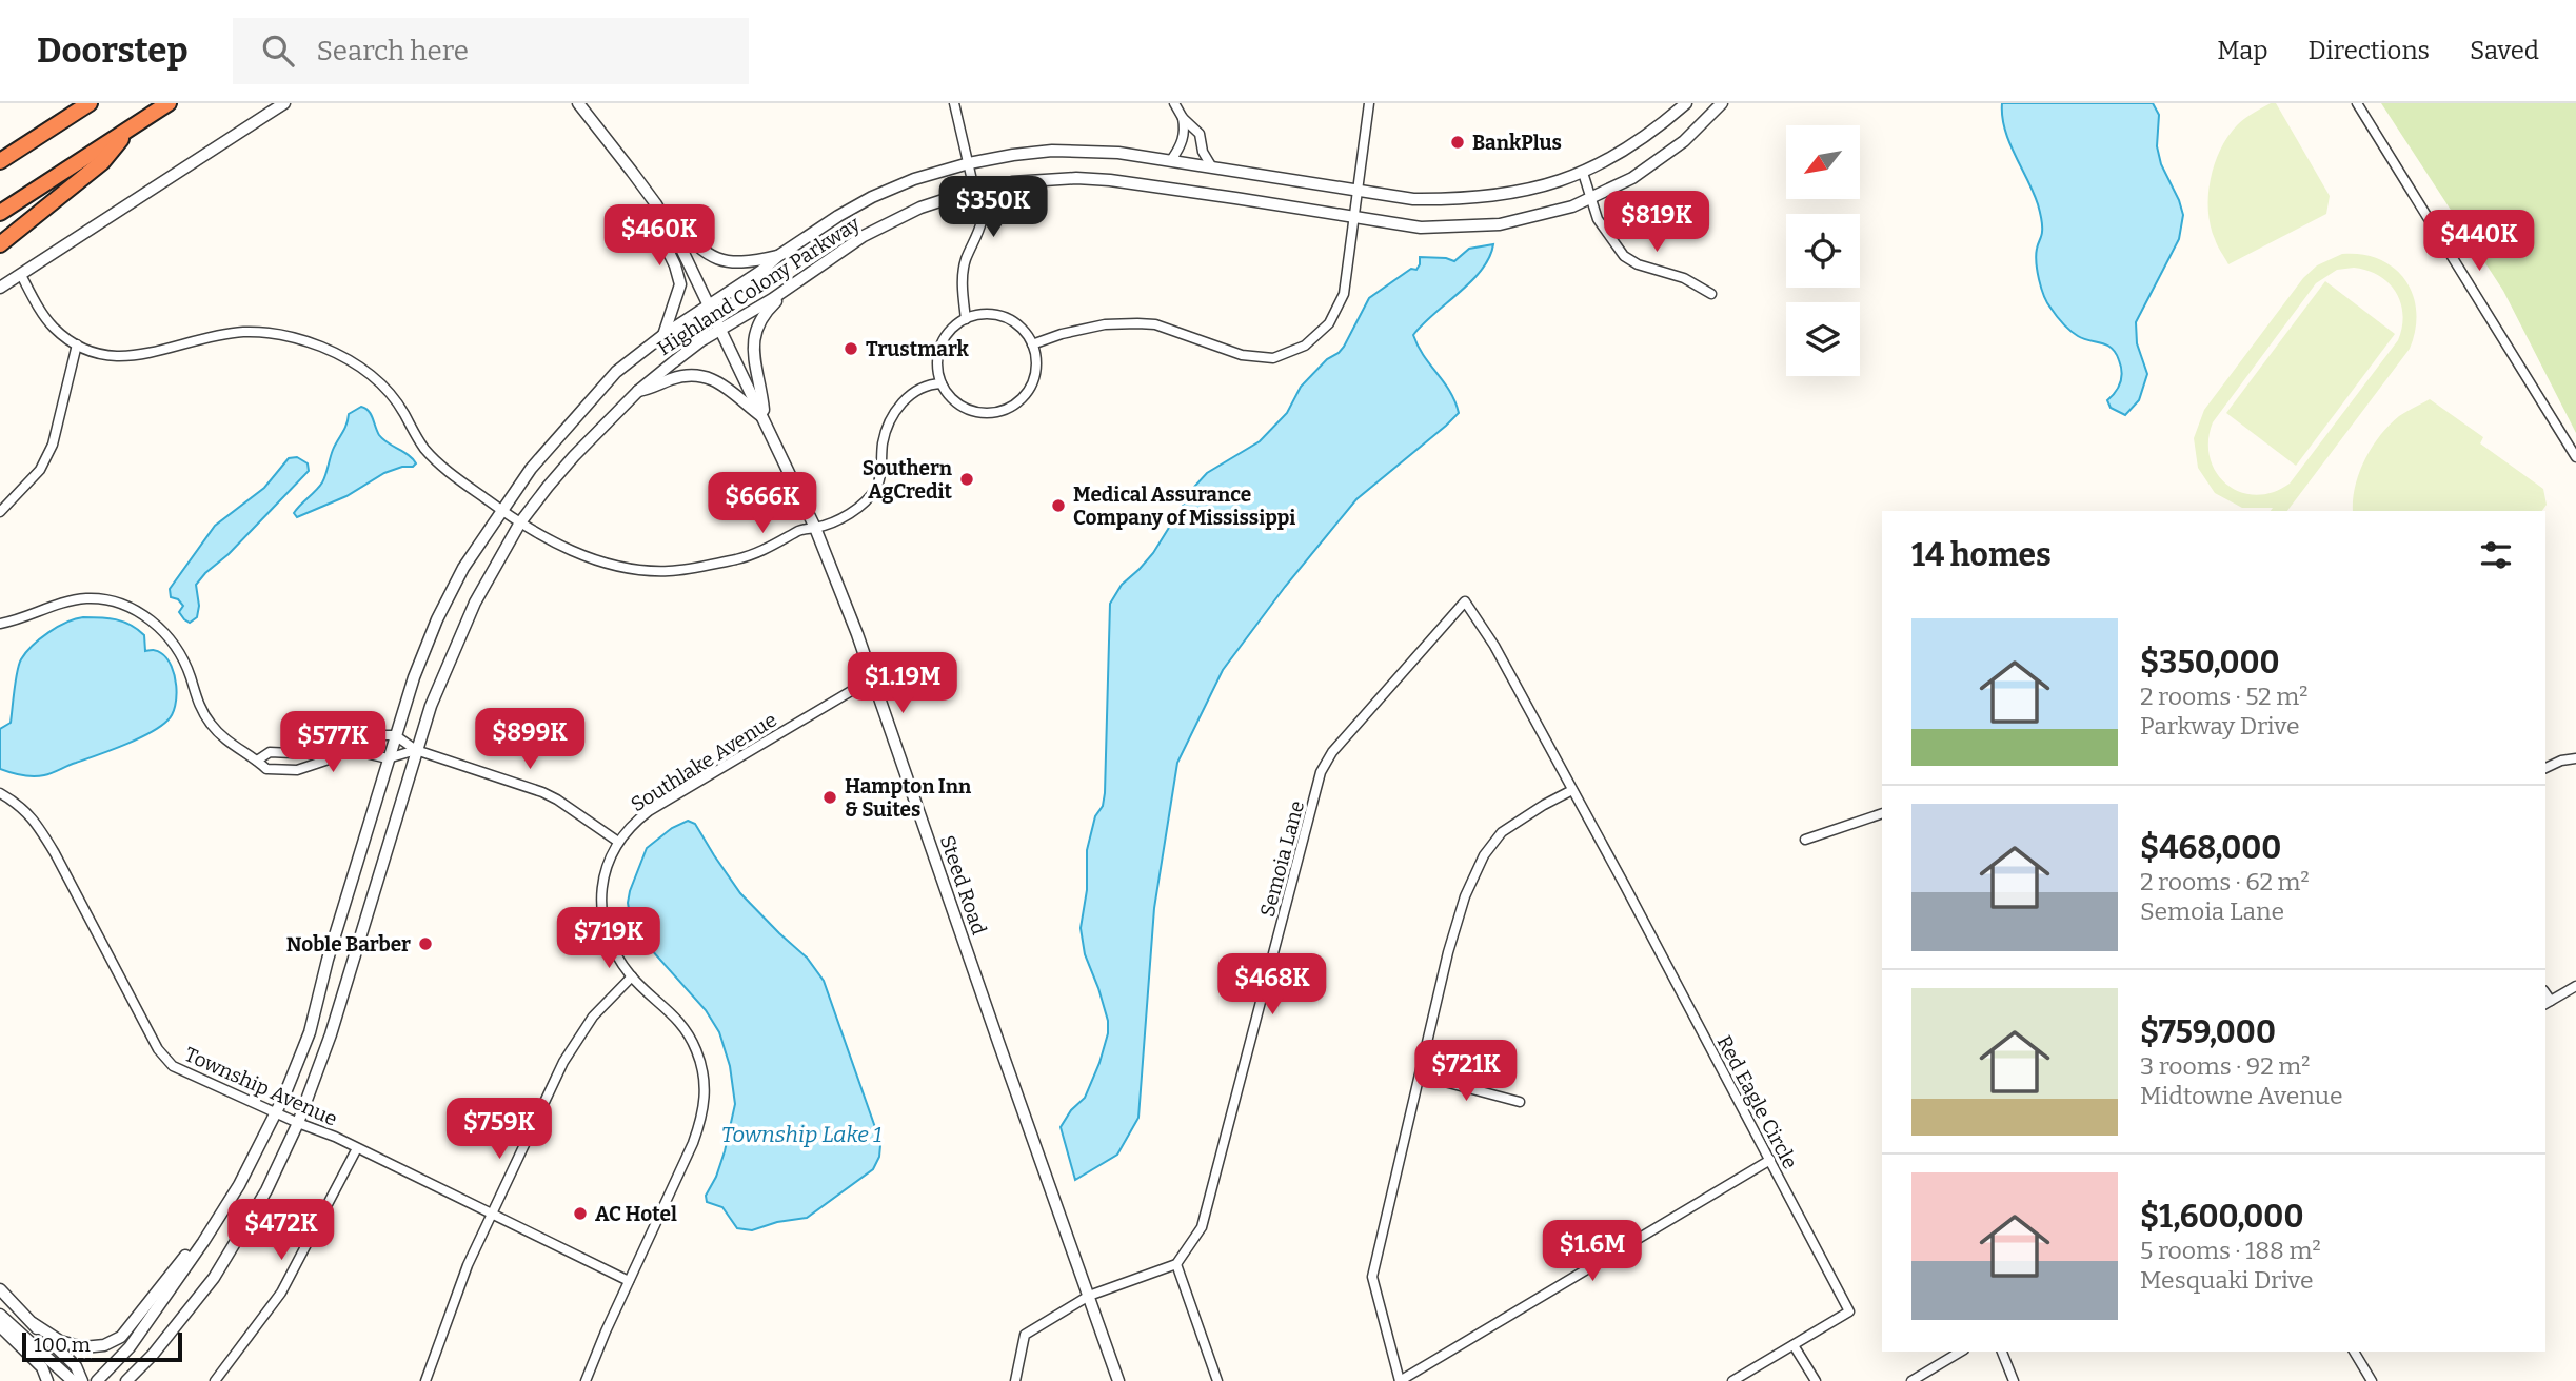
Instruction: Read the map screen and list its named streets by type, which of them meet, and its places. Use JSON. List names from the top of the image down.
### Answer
{
  "streets": {
    "street": [
      "Highland Colony Parkway",
      "Southlake Avenue",
      "Semoia Lane",
      "Steed Road",
      "Township Avenue",
      "Red Eagle Circle"
    ]
  },
  "crossings": [
    ["Highland Colony Parkway", "Steed Road"],
    ["Highland Colony Parkway", "Township Avenue"],
    ["Southlake Avenue", "Steed Road"],
    ["Southlake Avenue", "Township Avenue"],
    ["Semoia Lane", "Red Eagle Circle"]
  ],
  "water": ["Township Lake 1"],
  "places": [
    "BankPlus",
    "Trustmark",
    "Southern AgCredit",
    "Medical Assurance Company of Mississippi",
    "Hampton Inn & Suites",
    "Noble Barber",
    "AC Hotel"
  ],
  "scale_bar": "100 m",
  "north": "bottom left",
  "page": {
    "header": "Doorstep",
    "search": "Search here",
    "nav": ["Map", "Directions", "Saved"],
    "price": [
      "$350K",
      "$819K",
      "$460K",
      "$440K",
      "$666K",
      "$1.19M",
      "$899K",
      "$577K",
      "$719K",
      "$468K",
      "$721K",
      "$759K",
      "$472K",
      "$1.6M"
    ],
    "heading": "14 homes",
    "list": [
      {
        "name": "$350,000",
        "note": "2 rooms · 52 m² · Parkway Drive"
      },
      {
        "name": "$468,000",
        "note": "2 rooms · 62 m² · Semoia Lane"
      },
      {
        "name": "$759,000",
        "note": "3 rooms · 92 m² · Midtowne Avenue"
      },
      {
        "name": "$1,600,000",
        "note": "5 rooms · 188 m² · Mesquaki Drive"
      }
    ],
    "scale": "100 m"
  }
}
